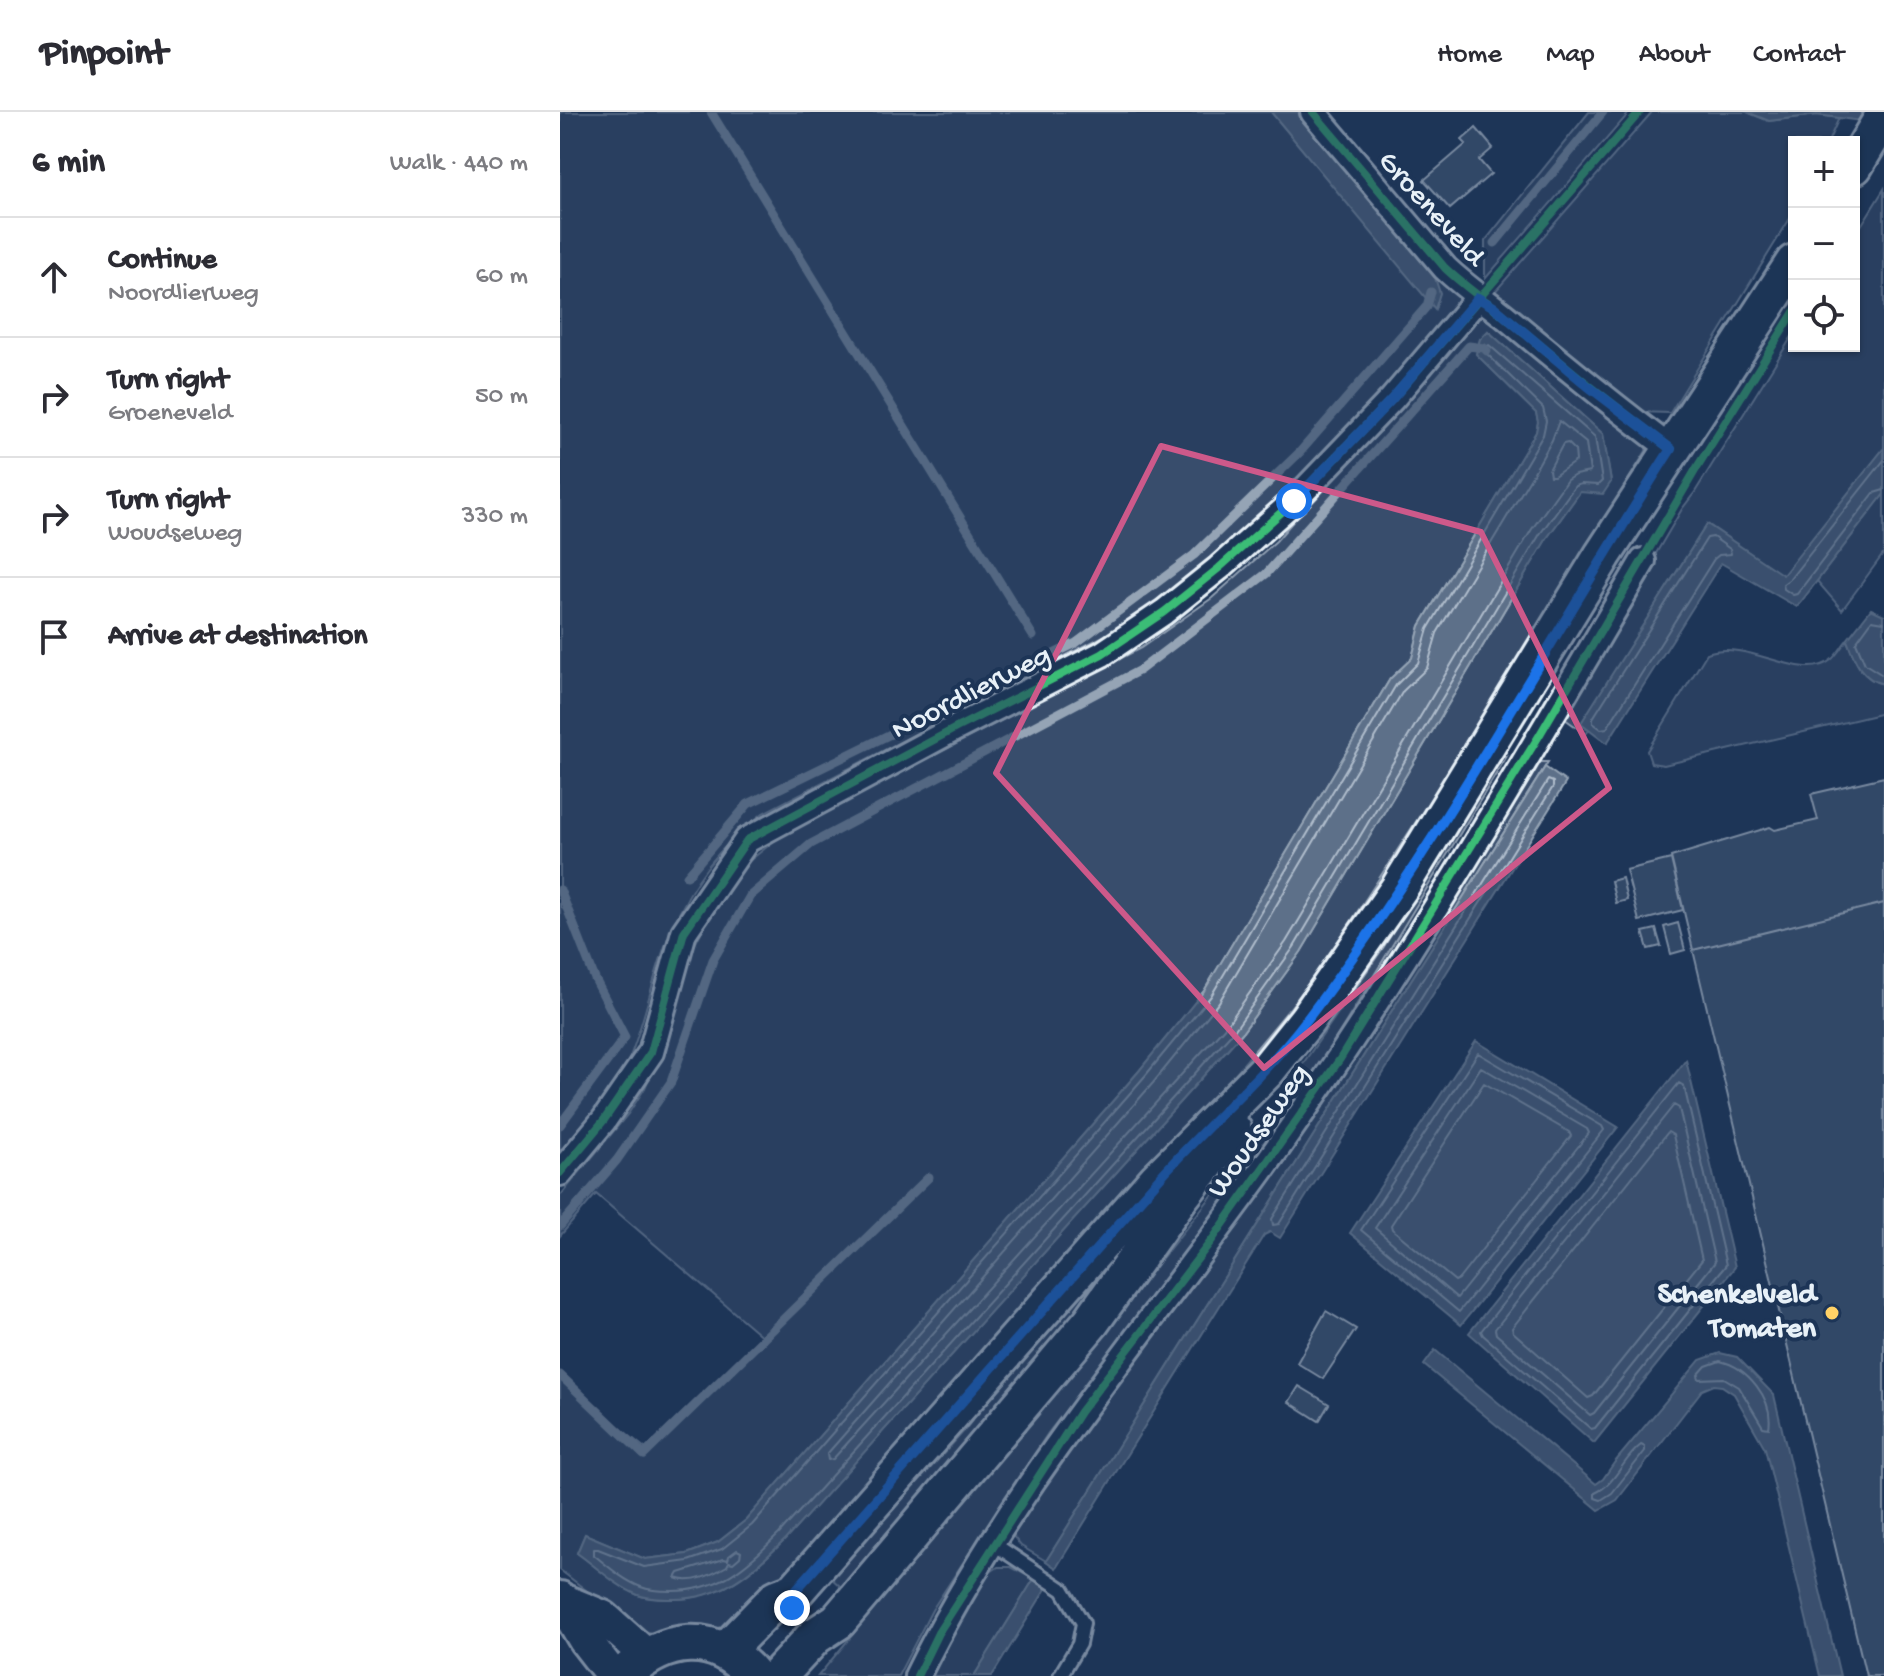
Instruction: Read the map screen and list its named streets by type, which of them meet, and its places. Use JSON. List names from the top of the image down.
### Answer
{
  "streets": {
    "main road": ["Woudseweg"],
    "street": ["Groeneveld", "Noordlierweg"]
  },
  "crossings": [
    ["Groeneveld", "Noordlierweg"],
    ["Groeneveld", "Woudseweg"]
  ],
  "places": ["Schenkelveld Tomaten"],
  "page": {
    "header": "Pinpoint",
    "nav": [
      "Home",
      "Map",
      "About",
      "Contact"
    ],
    "heading": ["6 min", "Walk · 440 m"],
    "map_buttons": ["+", "−"],
    "list": [
      ["Continue", "Noordlierweg", "60 m"],
      ["Turn right", "Groeneveld", "50 m"],
      ["Turn right", "Woudseweg", "330 m"],
      "Arrive at destination"
    ]
  }
}
